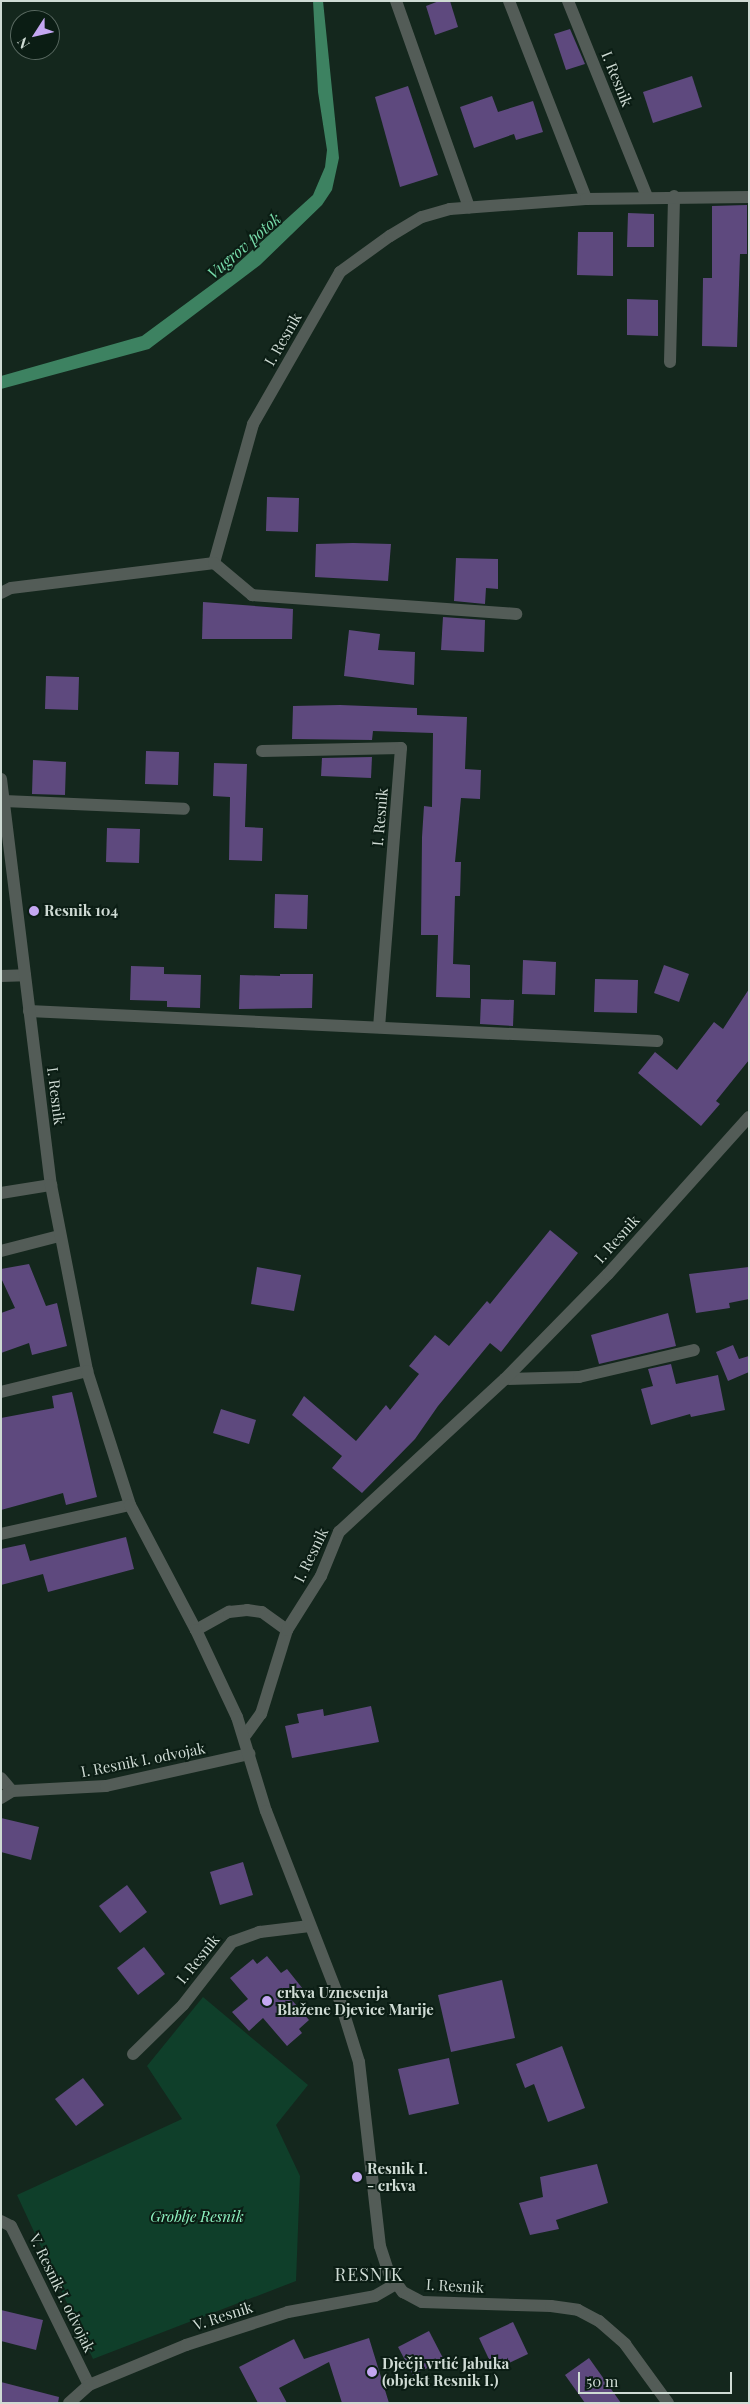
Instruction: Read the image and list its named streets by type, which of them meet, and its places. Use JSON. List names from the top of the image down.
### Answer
{
  "streets": {
    "street": [
      "I. Resnik",
      "I. Resnik I. odvojak",
      "V. Resnik I. odvojak",
      "V. Resnik"
    ]
  },
  "crossings": [
    ["I. Resnik", "I. Resnik I. odvojak"],
    ["I. Resnik", "V. Resnik"],
    ["V. Resnik I. odvojak", "V. Resnik"]
  ],
  "districts": ["RESNIK"],
  "water": ["Vugrov potok"],
  "parks": ["Groblje Resnik"],
  "places": [
    "Resnik 104",
    "crkva Uznesenja Blažene Djevice Marije",
    "Resnik I. - crkva",
    "Dječji vrtić Jabuka (objekt Resnik I.)"
  ],
  "scale_bar": "50 m",
  "north": "bottom left"
}
